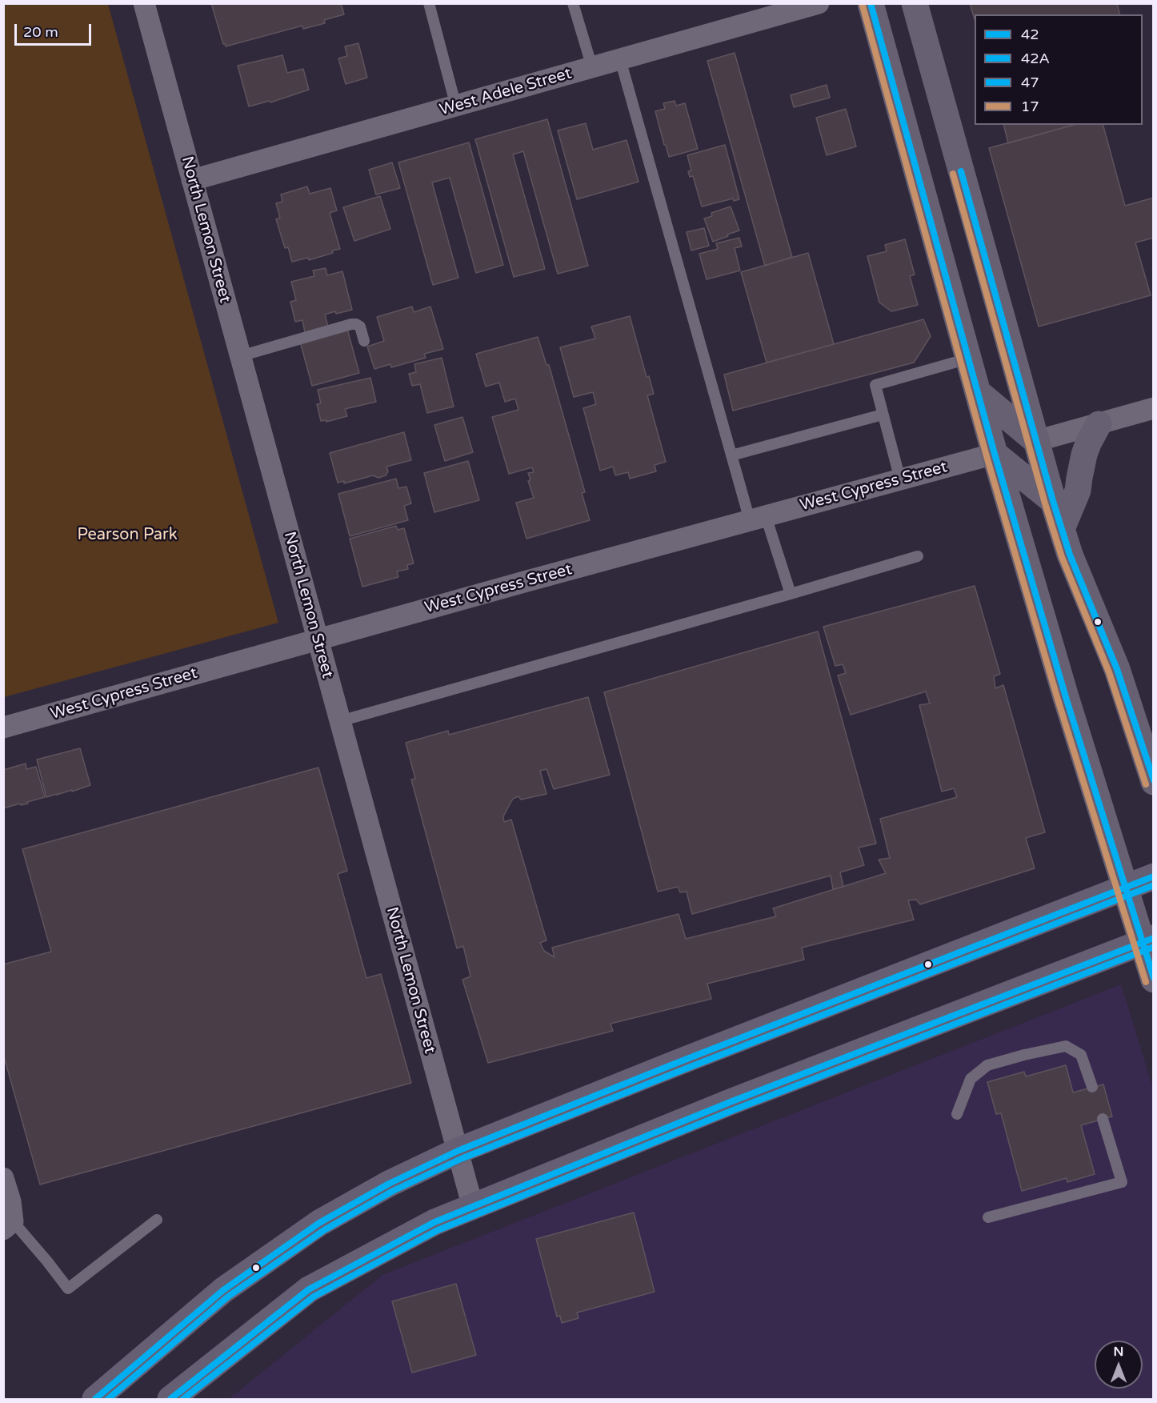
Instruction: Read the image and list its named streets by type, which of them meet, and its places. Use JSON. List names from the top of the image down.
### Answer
{
  "streets": {
    "street": ["West Adele Street", "North Lemon Street", "West Cypress Street"]
  },
  "crossings": [
    ["West Adele Street", "North Lemon Street"],
    ["North Lemon Street", "West Cypress Street"]
  ],
  "parks": ["Pearson Park"],
  "lines": [
    "transit line 47",
    "transit line 17",
    "transit line 42",
    "transit line 42A"
  ],
  "legend": [
    "42",
    "42A",
    "47",
    "17"
  ],
  "scale_bar": "20 m",
  "north": "top"
}
